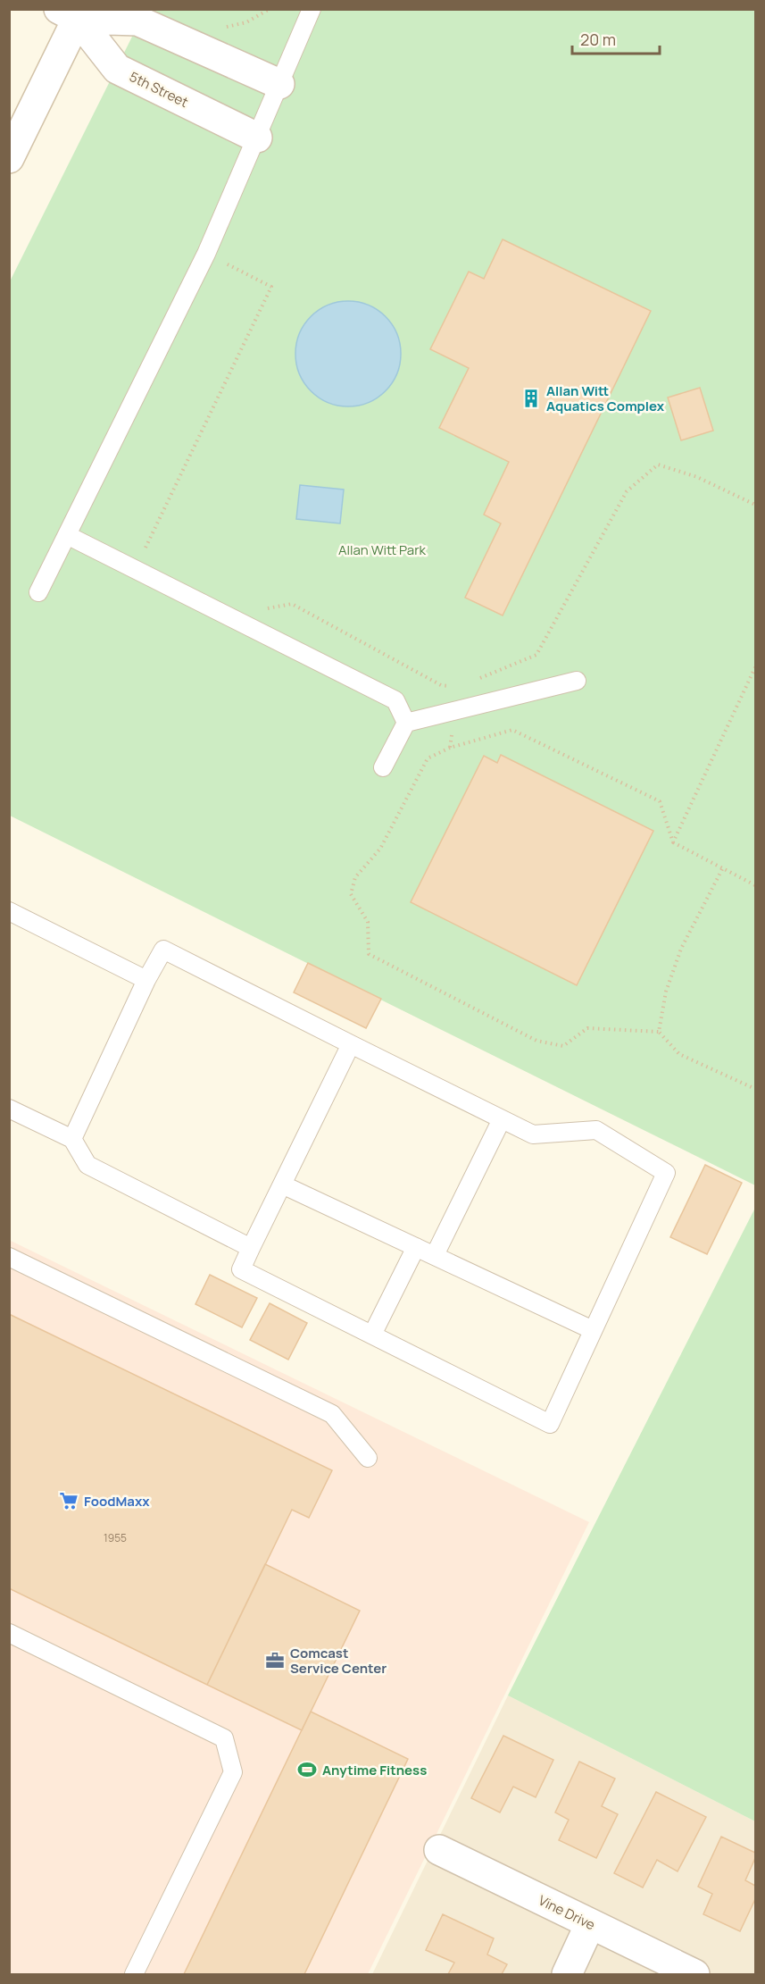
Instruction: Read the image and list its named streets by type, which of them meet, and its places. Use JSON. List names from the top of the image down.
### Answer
{
  "streets": {
    "street": ["5th Street", "Vine Drive"]
  },
  "parks": ["Allan Witt Park"],
  "places": {
    "building": ["Allan Witt Aquatics Complex"],
    "supermarket": ["FoodMaxx"],
    "office": ["Comcast Service Center"],
    "sports": ["Anytime Fitness"]
  },
  "house_numbers": ["1955"],
  "scale_bar": "20 m"
}
